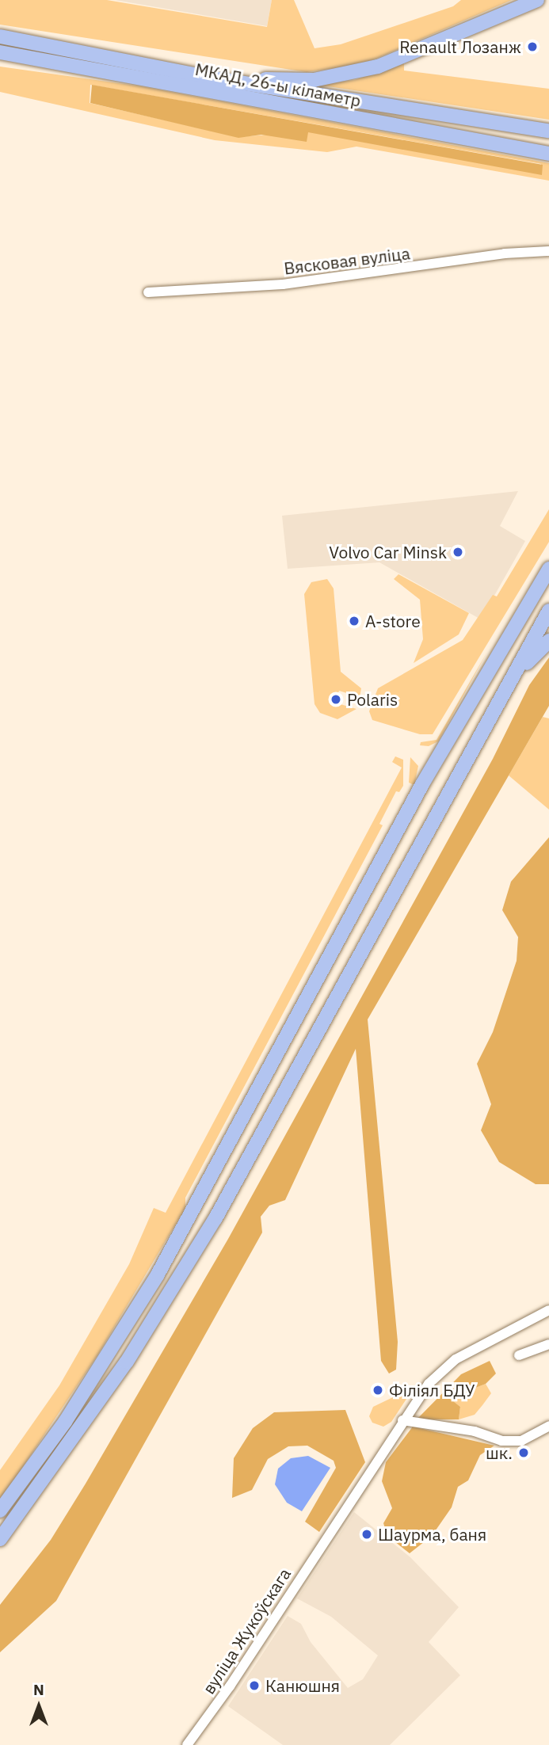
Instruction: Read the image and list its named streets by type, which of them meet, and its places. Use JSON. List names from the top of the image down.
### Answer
{
  "streets": {
    "highway": ["МКАД, 26-ы кіламетр"],
    "street": ["Вясковая вуліца", "вуліца Жукоўскага"]
  },
  "places": [
    "Renault Лозанж",
    "Volvo Car Minsk",
    "А-store",
    "Polaris",
    "Філіял БДУ",
    "шк.",
    "Шаурма, баня",
    "Канюшня"
  ],
  "north": "top"
}
